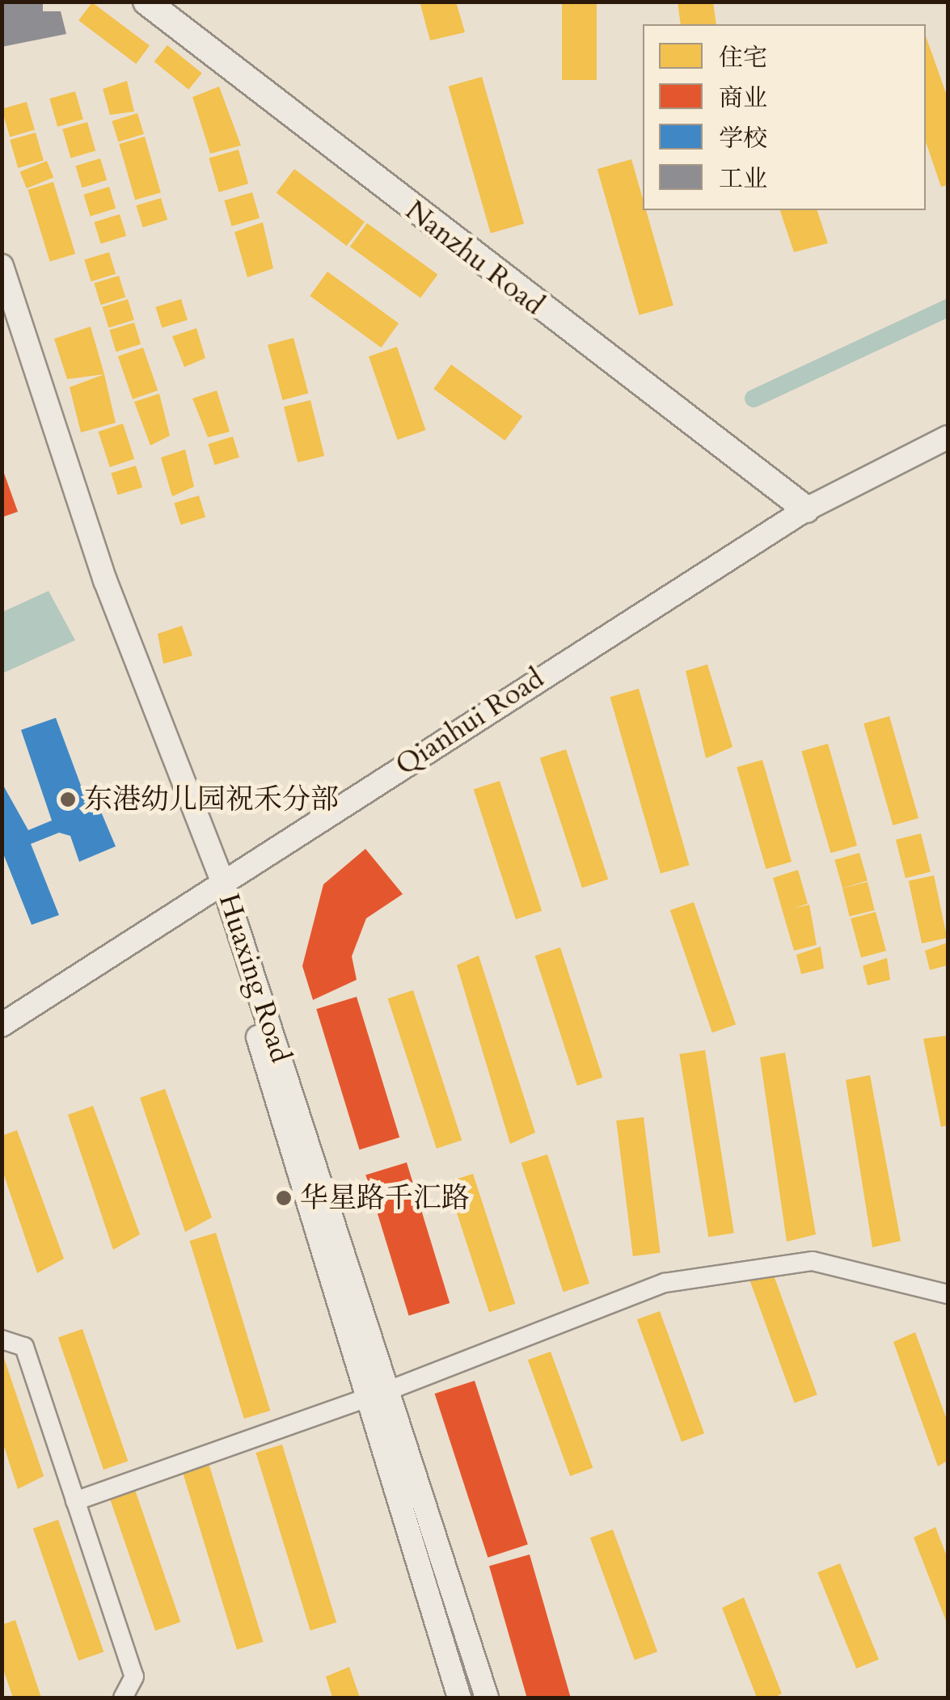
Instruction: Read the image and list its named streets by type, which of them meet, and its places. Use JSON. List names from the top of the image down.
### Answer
{
  "streets": {
    "main road": ["Nanzhu Road"],
    "street": ["Qianhui Road", "Huaxing Road"]
  },
  "crossings": [
    ["Nanzhu Road", "Qianhui Road"],
    ["Qianhui Road", "Huaxing Road"]
  ],
  "places": ["东港幼儿园祝禾分部", "华星路千汇路"],
  "legend": [
    "住宅",
    "商业",
    "学校",
    "工业"
  ]
}
